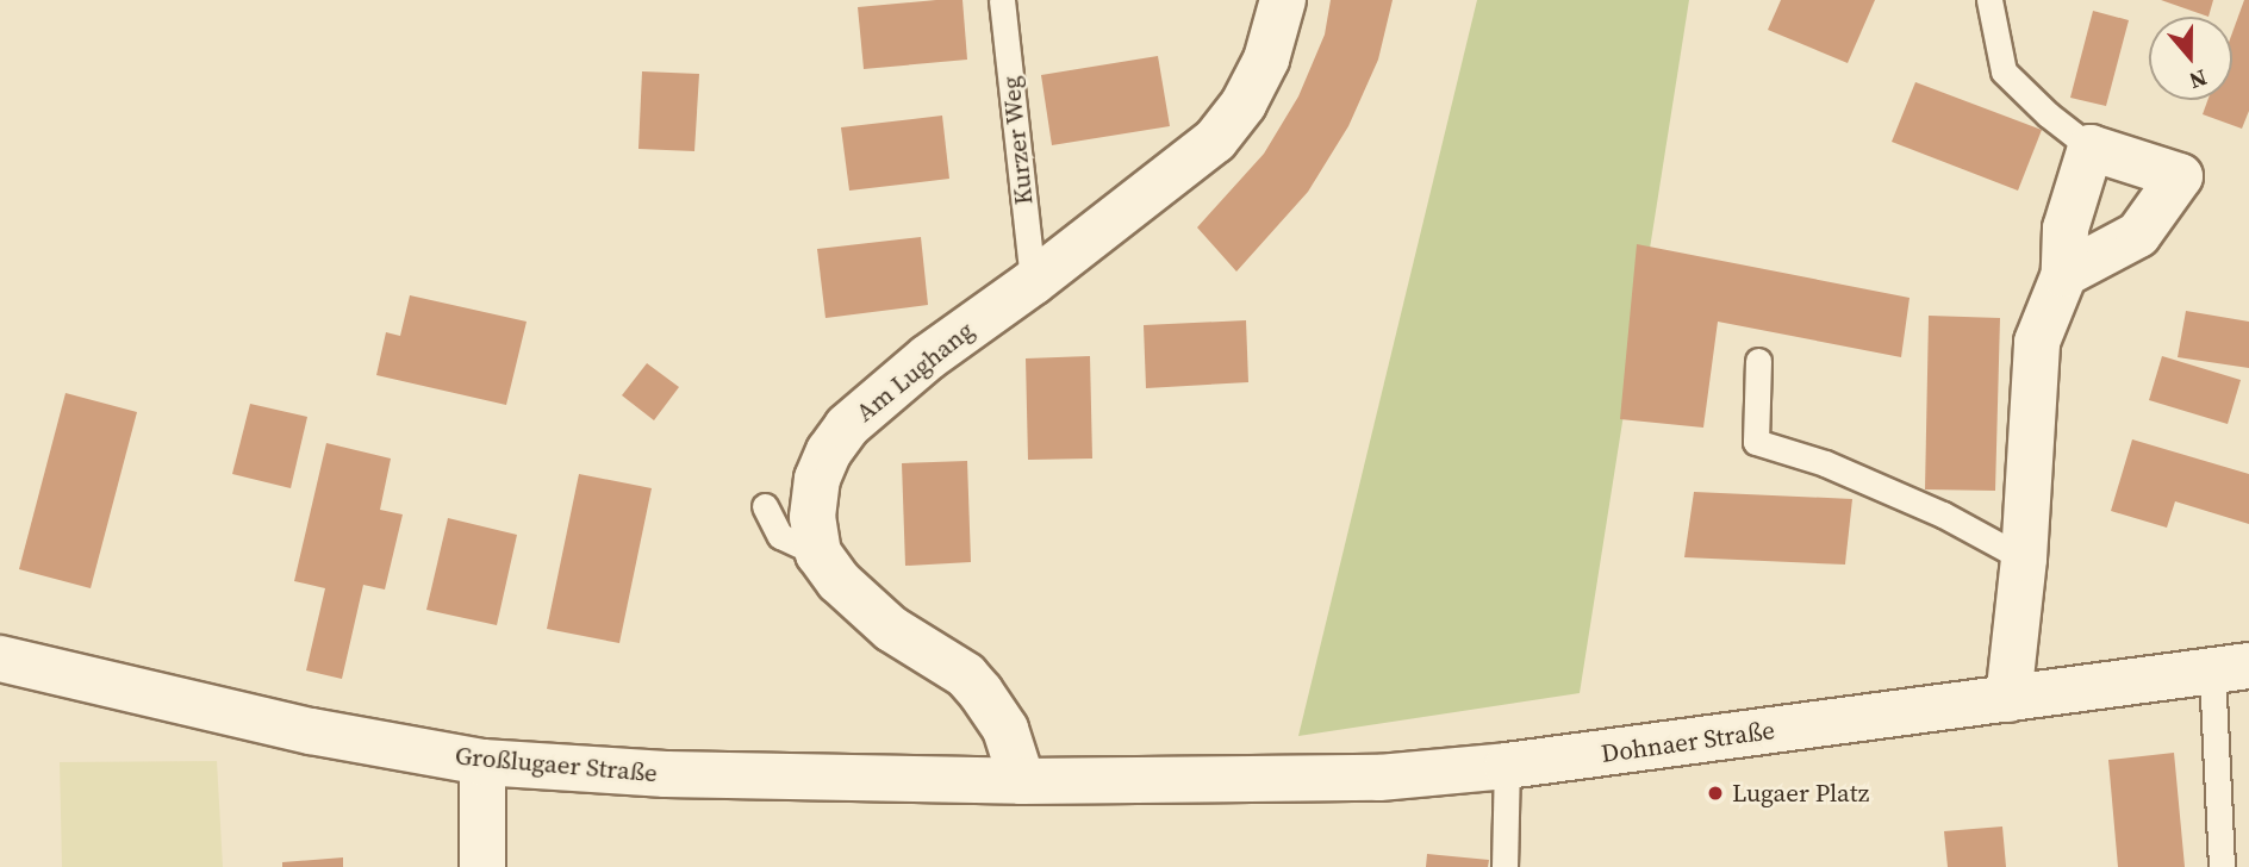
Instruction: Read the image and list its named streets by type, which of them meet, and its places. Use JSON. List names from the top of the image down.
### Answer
{
  "streets": {
    "main road": ["Am Lughang", "Dohnaer Straße", "Großlugaer Straße"],
    "lane": ["Kurzer Weg"]
  },
  "crossings": [
    ["Kurzer Weg", "Am Lughang"],
    ["Dohnaer Straße", "Großlugaer Straße"]
  ],
  "places": ["Lugaer Platz"],
  "north": "bottom"
}
